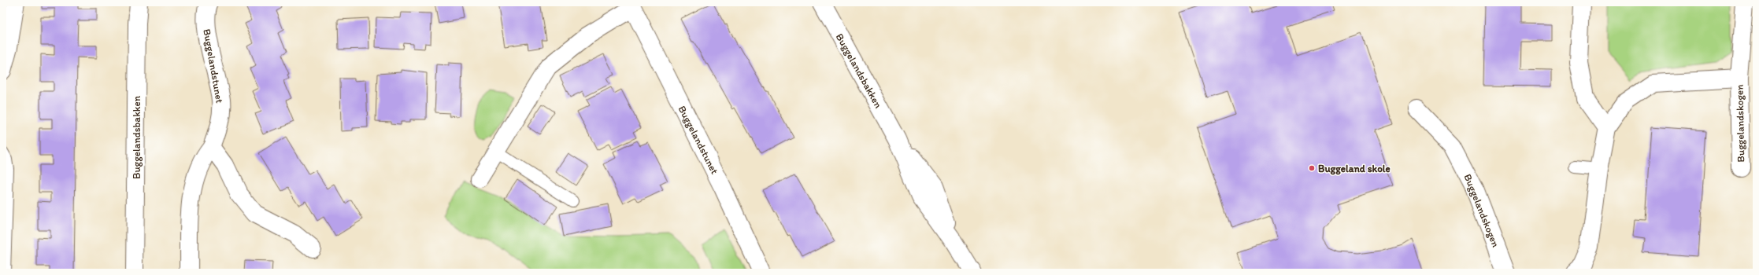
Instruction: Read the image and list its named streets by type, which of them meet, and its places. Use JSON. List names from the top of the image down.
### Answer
{
  "streets": {
    "street": ["Buggelandstunet", "Buggelandsbakken", "Buggelandskogen"]
  },
  "places": ["Buggeland skole"]
}
